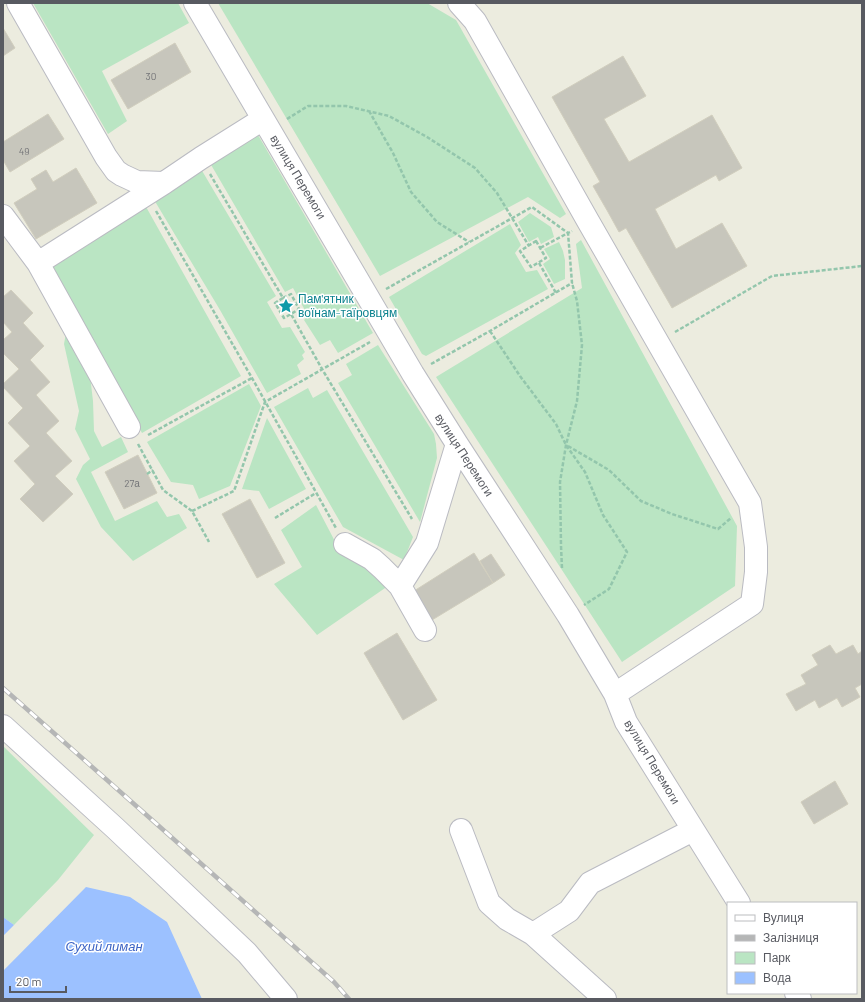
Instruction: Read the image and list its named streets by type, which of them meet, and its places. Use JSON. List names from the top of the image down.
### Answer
{
  "streets": {
    "street": ["вулиця Перемоги"]
  },
  "water": ["Сухий лиман"],
  "places": {
    "place": ["Пам'ятник воїнам-таїровцям"]
  },
  "house_numbers": ["30", "49", "27а"],
  "legend": [
    "Вулиця",
    "Залізниця",
    "Парк",
    "Вода"
  ],
  "scale_bar": "20 m"
}
